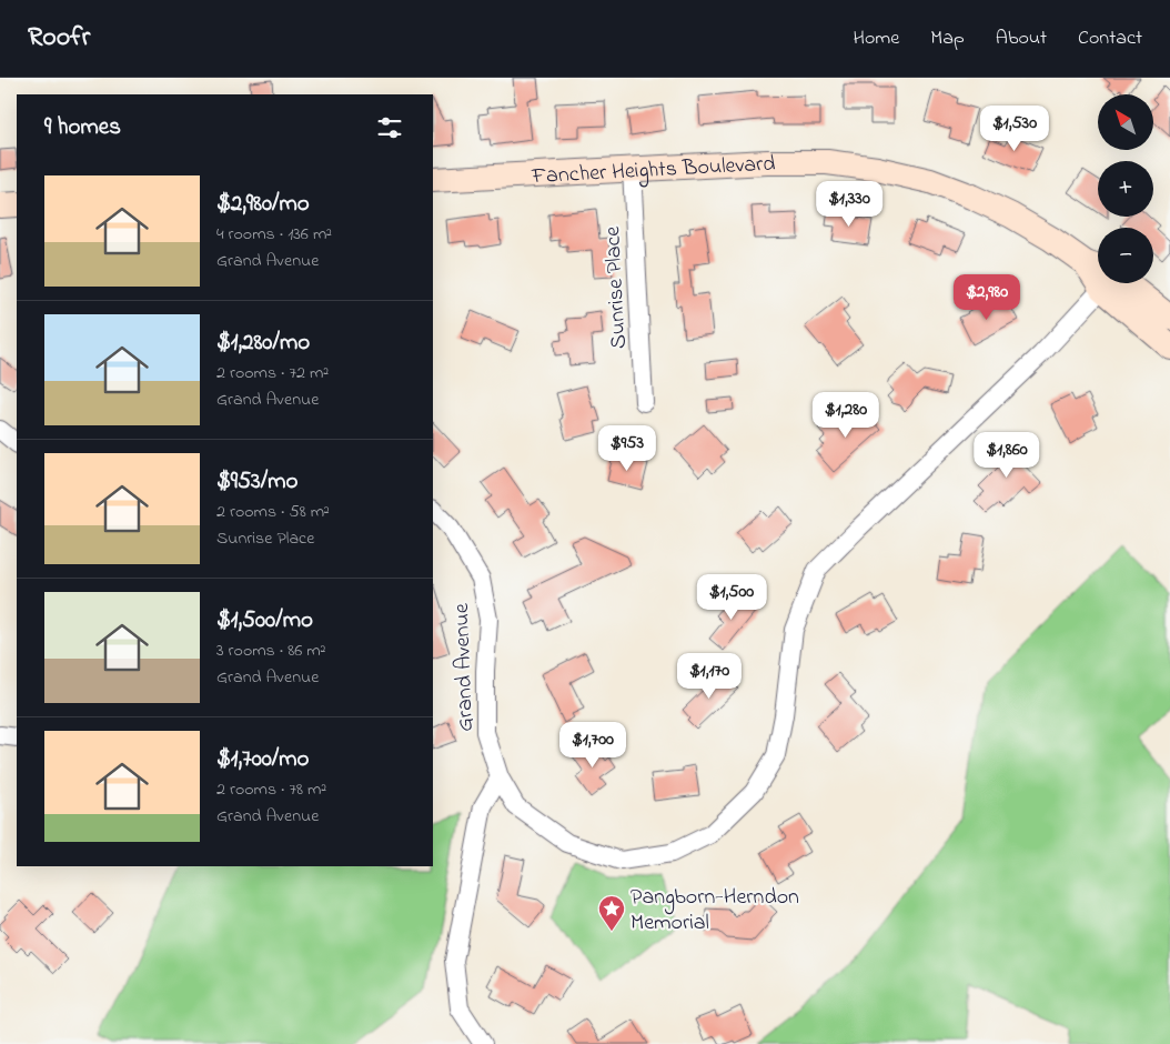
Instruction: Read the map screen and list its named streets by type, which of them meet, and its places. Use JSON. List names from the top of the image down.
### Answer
{
  "streets": {
    "street": ["Fancher Heights Boulevard", "Sunrise Place", "Grand Avenue"]
  },
  "crossings": [
    ["Fancher Heights Boulevard", "Sunrise Place"]
  ],
  "places": {
    "place": ["Pangborn-Herndon Memorial"]
  },
  "north": "top left",
  "page": {
    "header": "Roofr",
    "nav": [
      "Home",
      "Map",
      "About",
      "Contact"
    ],
    "map_buttons": ["+", "−"],
    "heading": "9 homes",
    "price": [
      "$1,530",
      "$1,330",
      "$2,980",
      "$1,280",
      "$953",
      "$1,860",
      "$1,500",
      "$1,170",
      "$1,700"
    ],
    "list": [
      {
        "name": "$2,980/mo",
        "note": "4 rooms · 136 m² · Grand Avenue"
      },
      {
        "name": "$1,280/mo",
        "note": "2 rooms · 72 m² · Grand Avenue"
      },
      {
        "name": "$953/mo",
        "note": "2 rooms · 58 m² · Sunrise Place"
      },
      {
        "name": "$1,500/mo",
        "note": "3 rooms · 86 m² · Grand Avenue"
      },
      {
        "name": "$1,700/mo",
        "note": "2 rooms · 78 m² · Grand Avenue"
      }
    ]
  }
}
